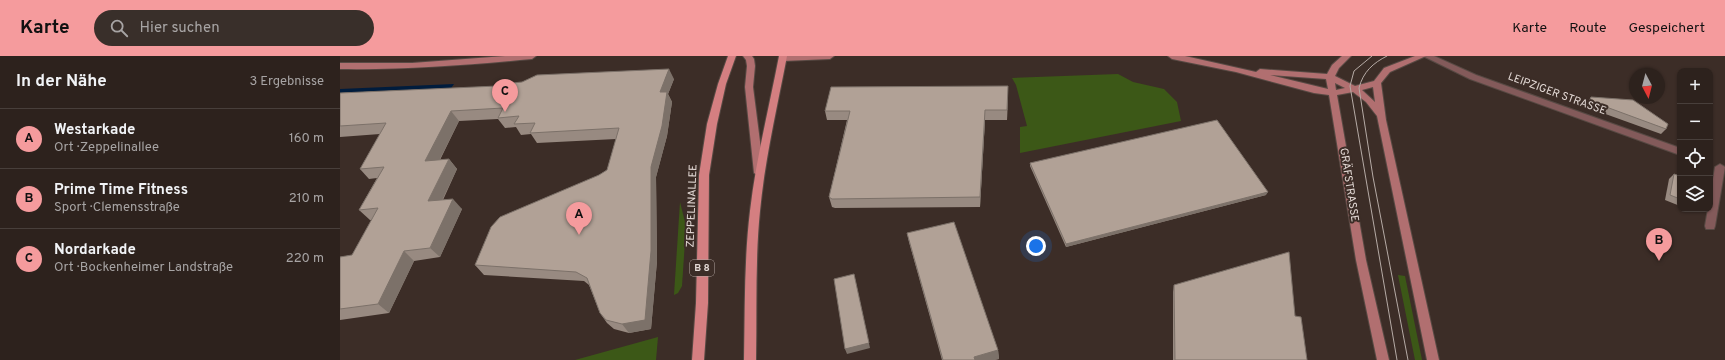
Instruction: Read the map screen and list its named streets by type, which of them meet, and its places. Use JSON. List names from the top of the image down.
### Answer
{
  "streets": {
    "main road": ["ZEPPELINALLEE", "B 8"],
    "street": ["LEIPZIGER STRASSE", "GRÄFSTRASSE"]
  },
  "north": "bottom",
  "page": {
    "header": "Karte",
    "search": "Hier suchen",
    "nav": ["Karte", "Route", "Gespeichert"],
    "heading": ["In der Nähe", "3 Ergebnisse"],
    "map_buttons": ["+", "−"],
    "pins": ["C", "A", "B"],
    "list": [
      {
        "mark": "A",
        "name": "Westarkade",
        "note": "Ort · Zeppelinallee",
        "value": "160 m"
      },
      {
        "mark": "B",
        "name": "Prime Time Fitness",
        "note": "Sport · Clemensstraße",
        "value": "210 m"
      },
      {
        "mark": "C",
        "name": "Nordarkade",
        "note": "Ort · Bockenheimer Landstraße",
        "value": "220 m"
      }
    ]
  }
}
